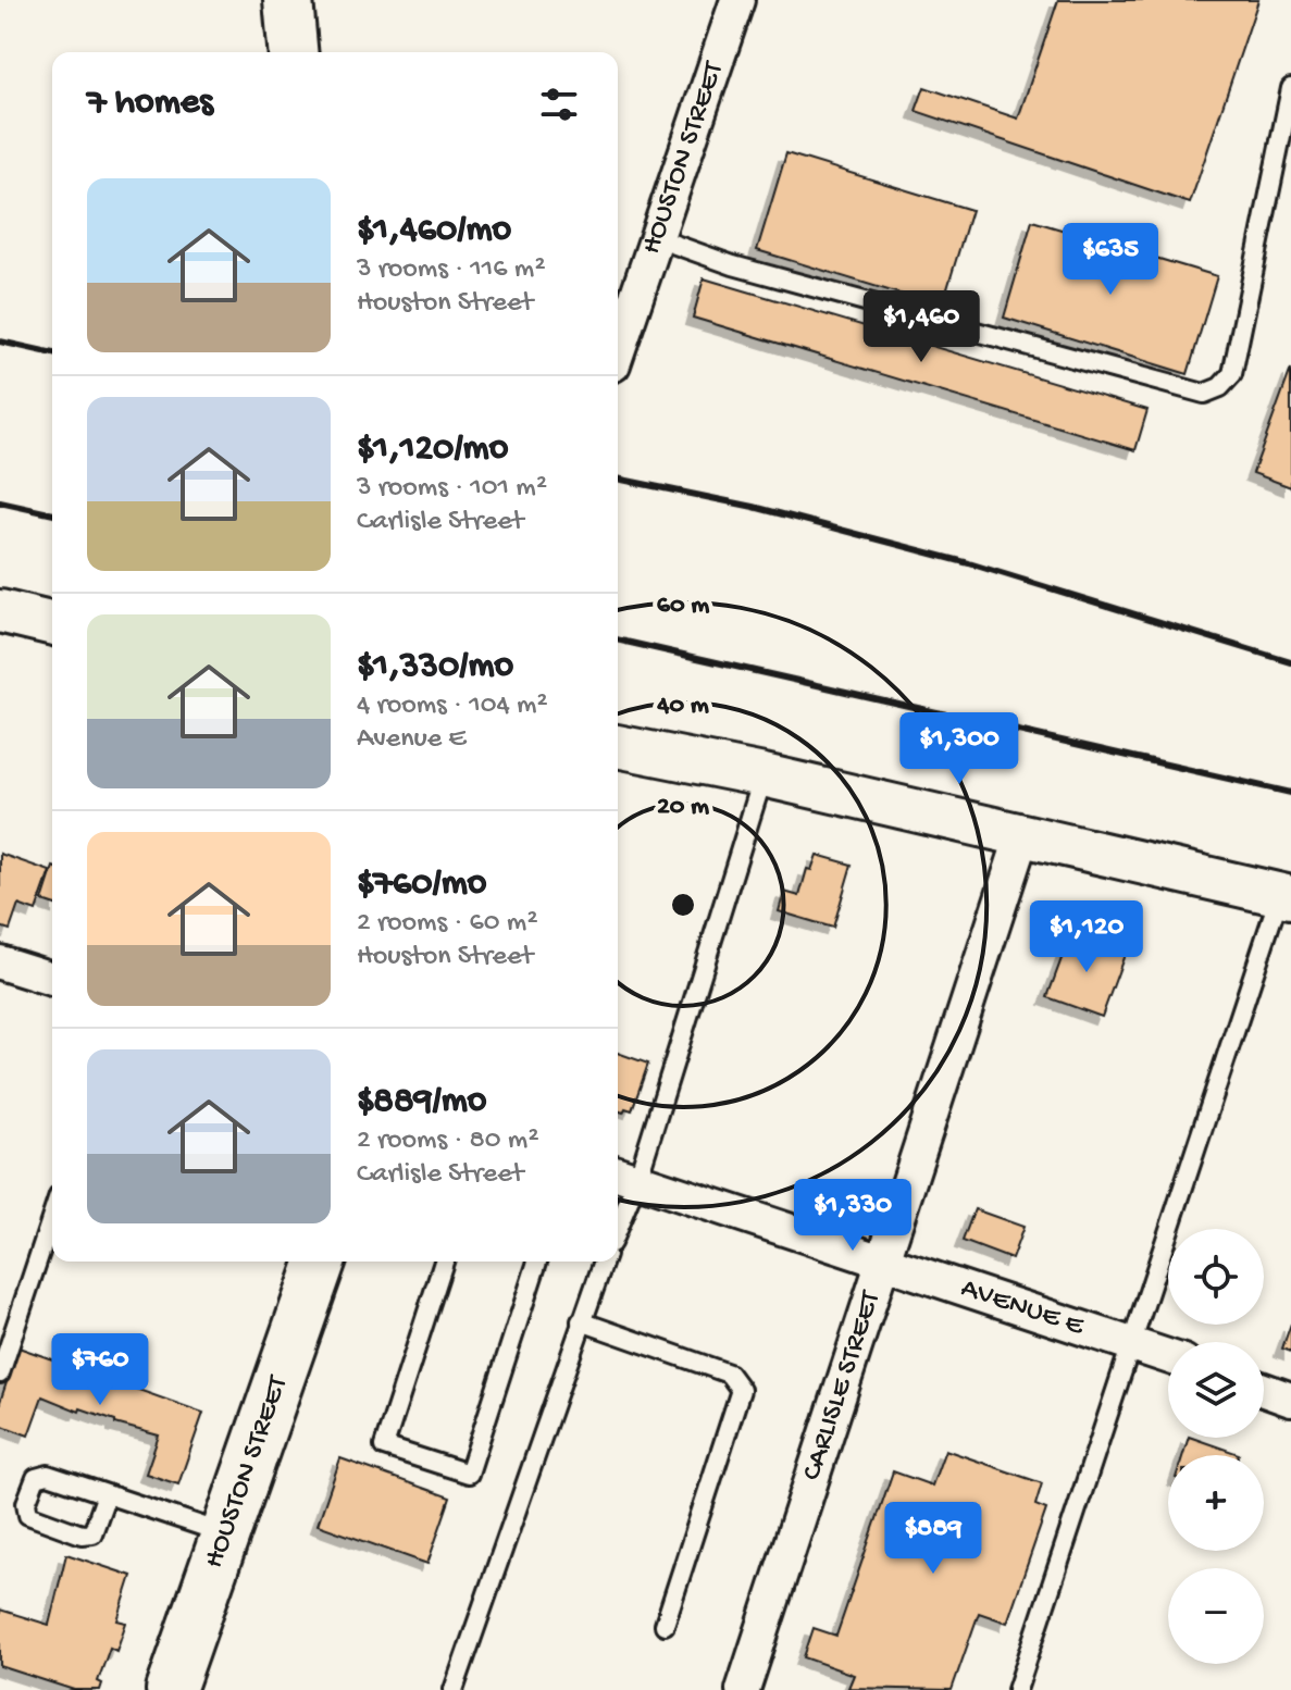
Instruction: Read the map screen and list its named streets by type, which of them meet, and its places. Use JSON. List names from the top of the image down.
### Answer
{
  "streets": {
    "main road": ["HOUSTON STREET"],
    "street": ["AVENUE E", "CARLISLE STREET"]
  },
  "crossings": [
    ["AVENUE E", "CARLISLE STREET"]
  ],
  "page": {
    "heading": "7 homes",
    "list": [
      {
        "name": "$1,460/mo",
        "note": "3 rooms · 116 m² · Houston Street"
      },
      {
        "name": "$1,120/mo",
        "note": "3 rooms · 101 m² · Carlisle Street"
      },
      {
        "name": "$1,330/mo",
        "note": "4 rooms · 104 m² · Avenue E"
      },
      {
        "name": "$760/mo",
        "note": "2 rooms · 60 m² · Houston Street"
      },
      {
        "name": "$889/mo",
        "note": "2 rooms · 80 m² · Carlisle Street"
      }
    ],
    "price": [
      "$635",
      "$1,460",
      "$1,300",
      "$1,120",
      "$1,330",
      "$760",
      "$889"
    ],
    "map_buttons": ["+", "−"]
  },
  "rings": ["60 m", "40 m", "20 m"]
}
